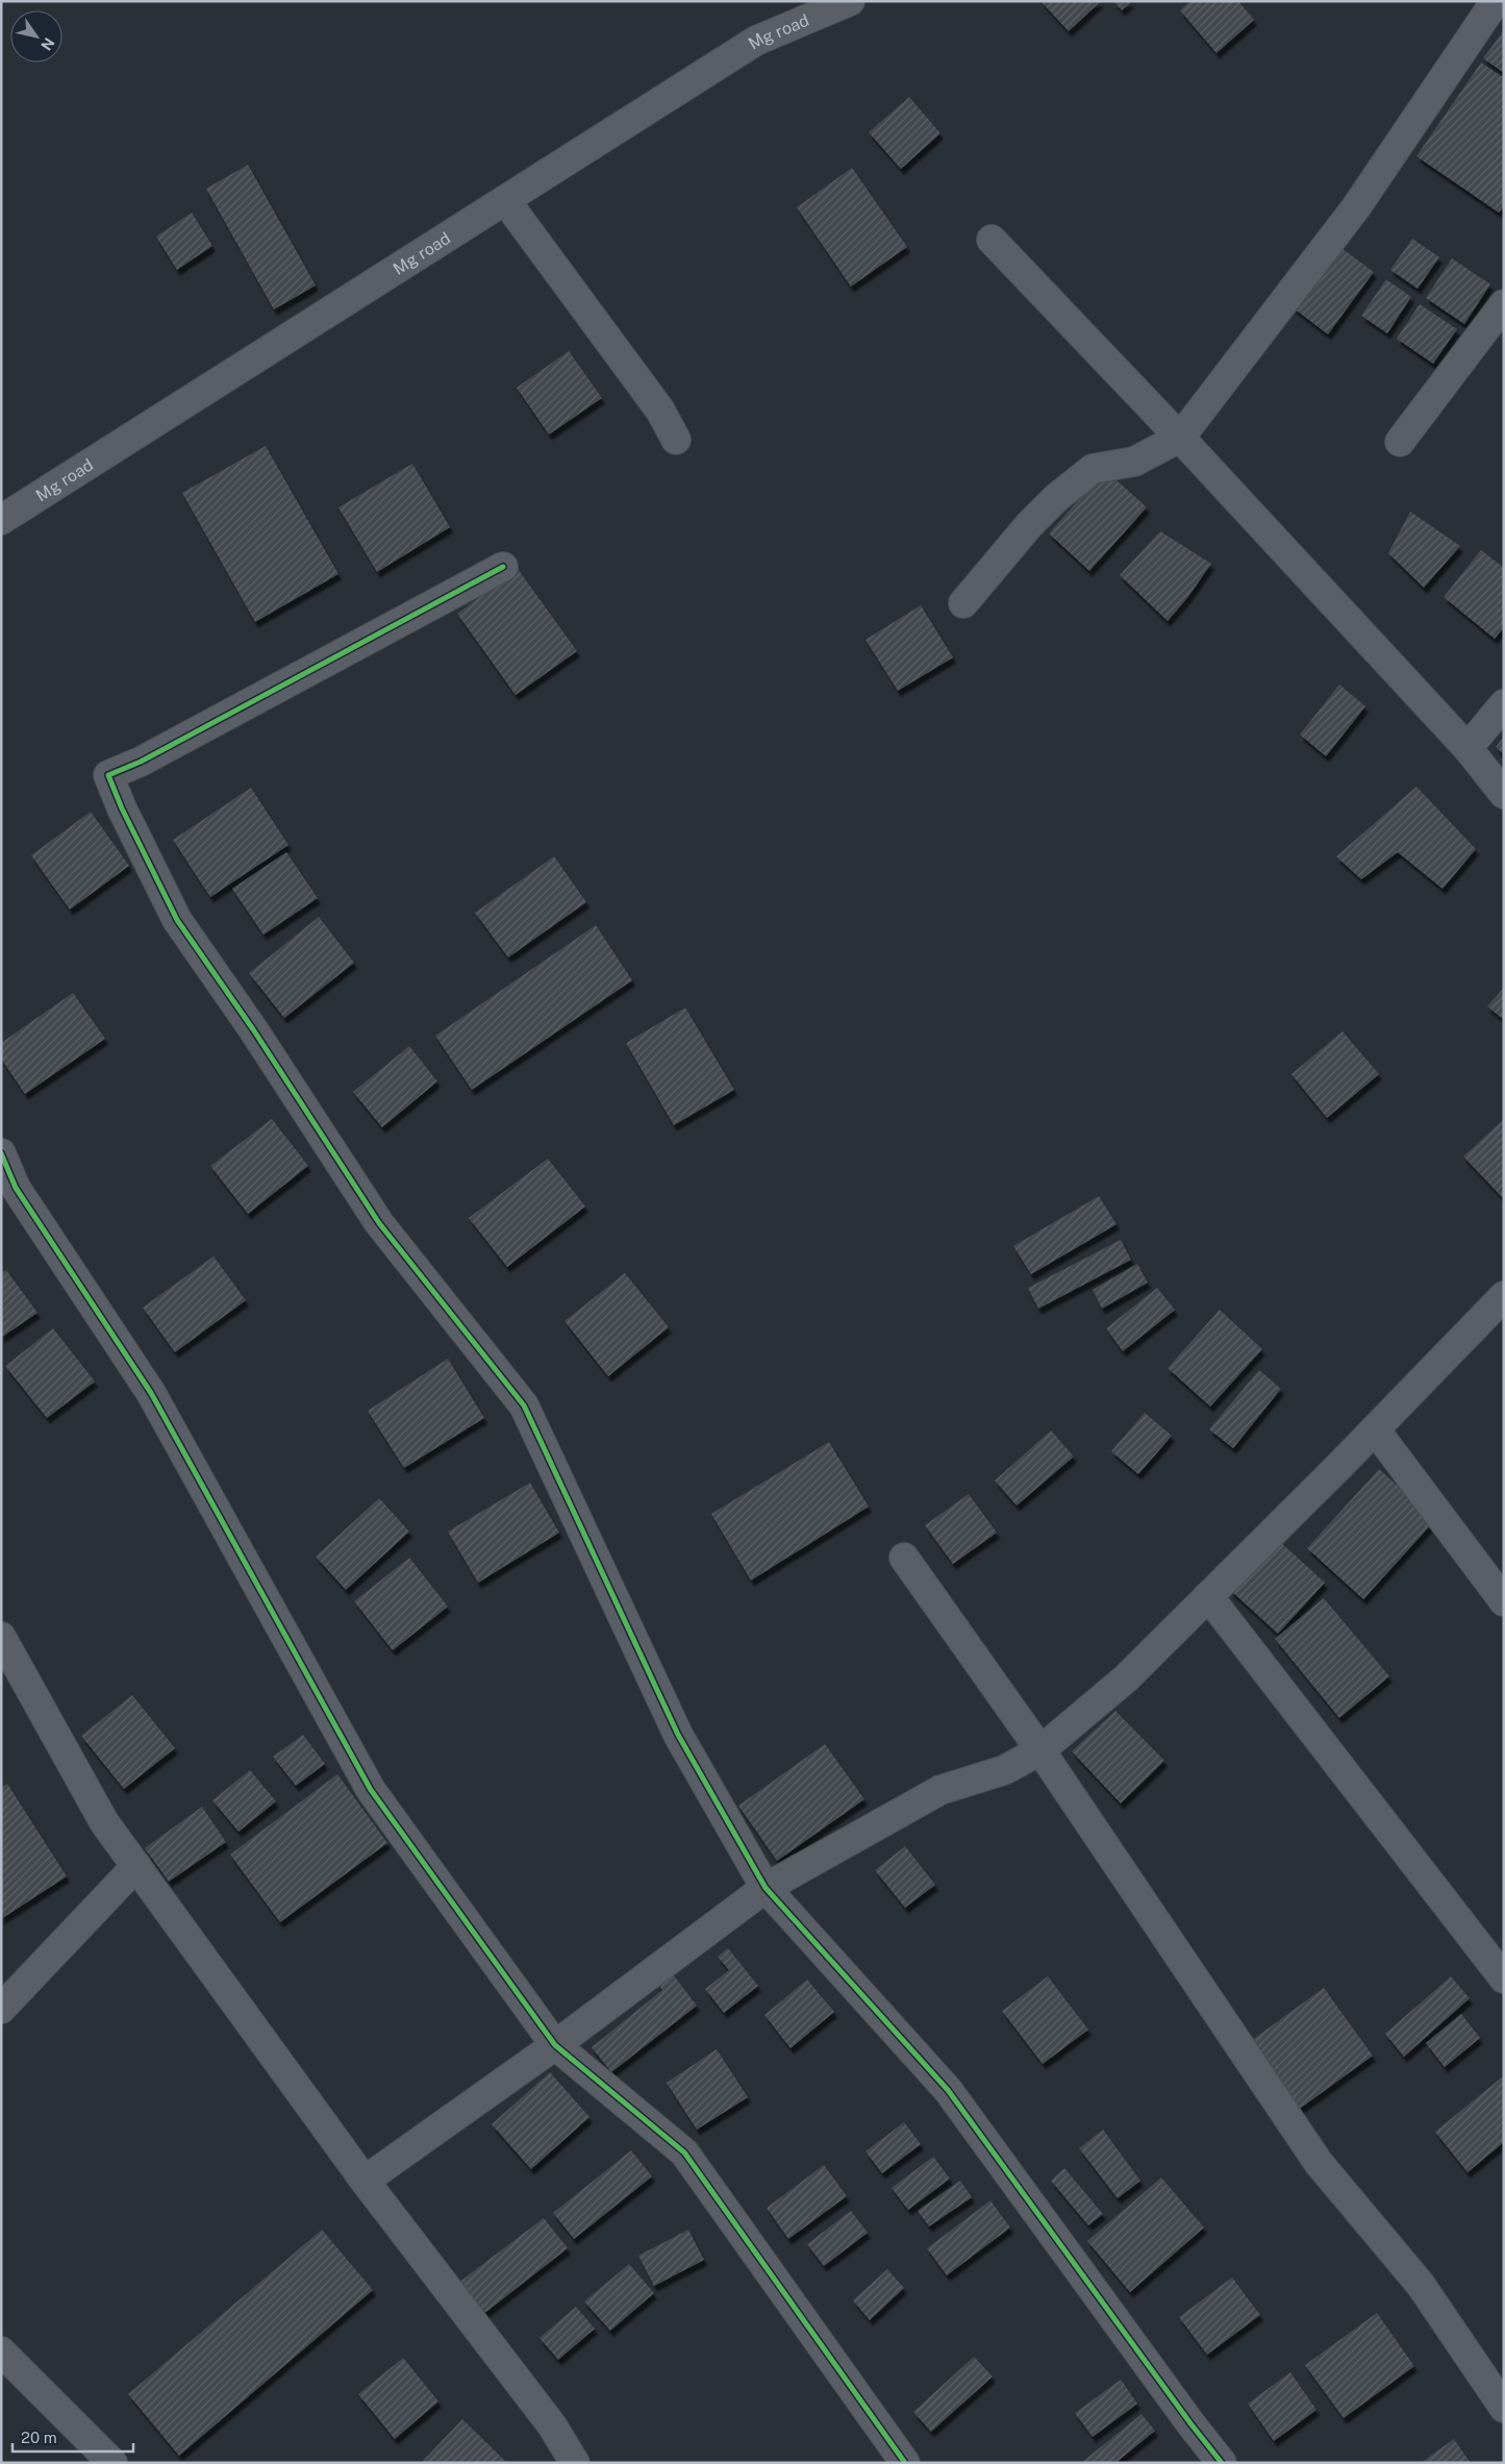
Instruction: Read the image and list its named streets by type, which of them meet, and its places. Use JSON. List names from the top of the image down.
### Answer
{
  "streets": {
    "street": ["Mg road"]
  },
  "scale_bar": "20 m",
  "north": "bottom right"
}
